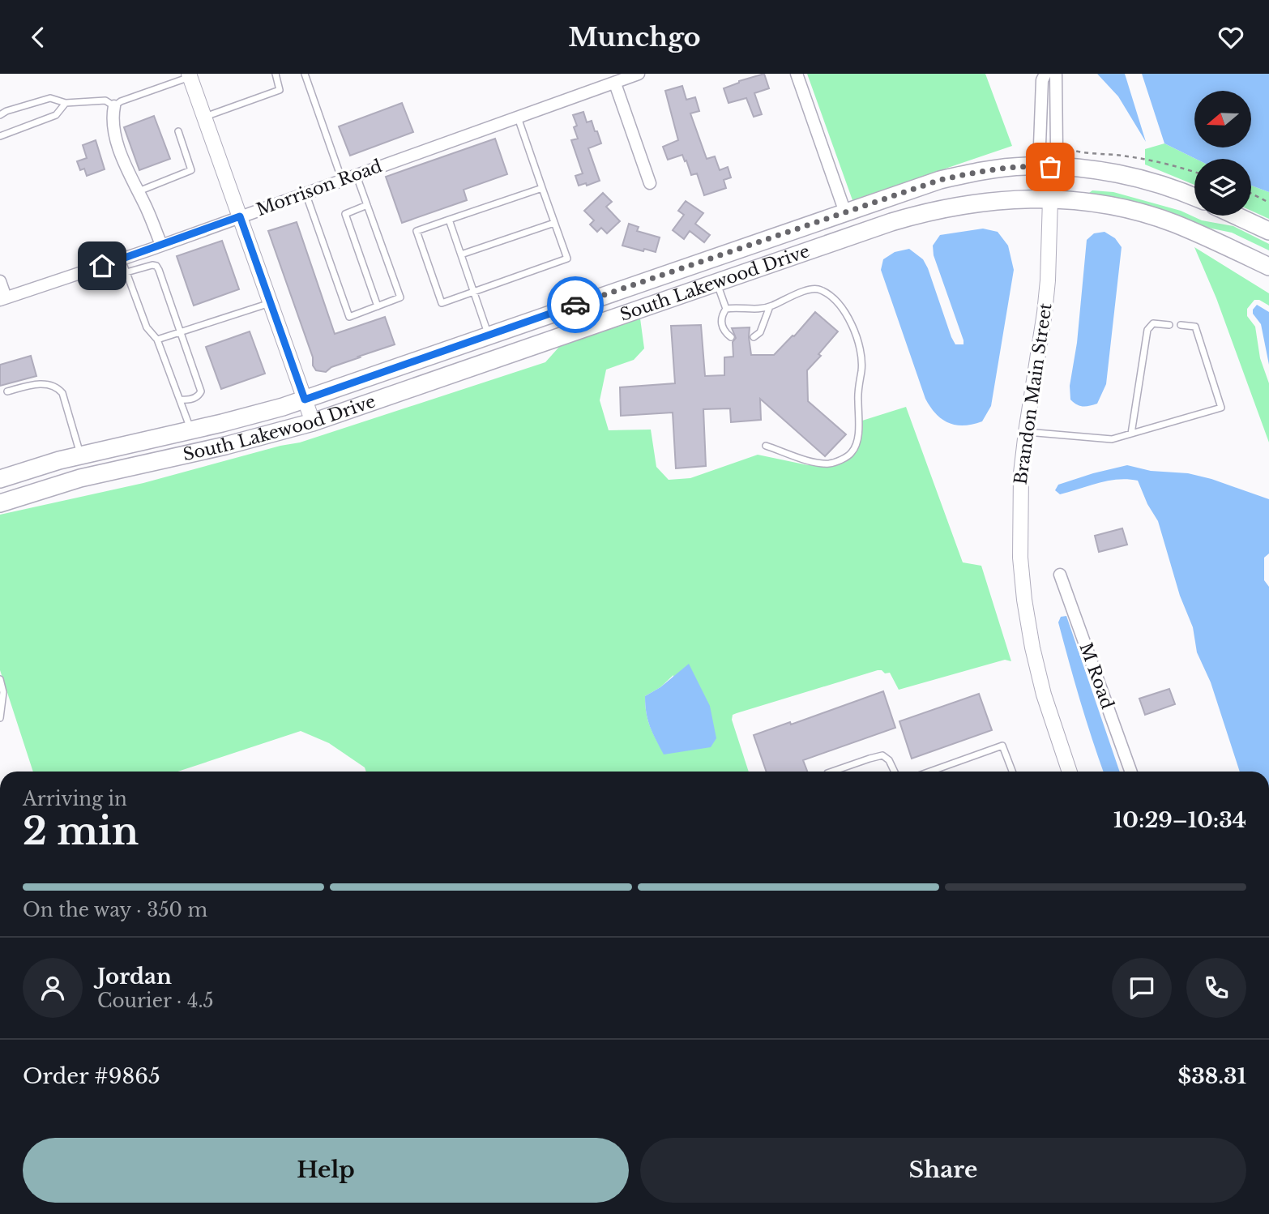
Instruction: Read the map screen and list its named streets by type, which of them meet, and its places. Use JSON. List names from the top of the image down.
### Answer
{
  "streets": {
    "main road": ["South Lakewood Drive"],
    "street": ["Morrison Road", "Brandon Main Street", "M Road"]
  },
  "crossings": [
    ["South Lakewood Drive", "Brandon Main Street"]
  ],
  "north": "left",
  "page": {
    "header": "Munchgo",
    "heading": ["2 min", "Arriving in", "10:29–10:34"],
    "panel": [
      "Jordan",
      "Courier · 4.5",
      "Order #9865",
      "$38.31"
    ],
    "bar": "On the way · 350 m",
    "buttons": ["Help", "Share"]
  }
}
